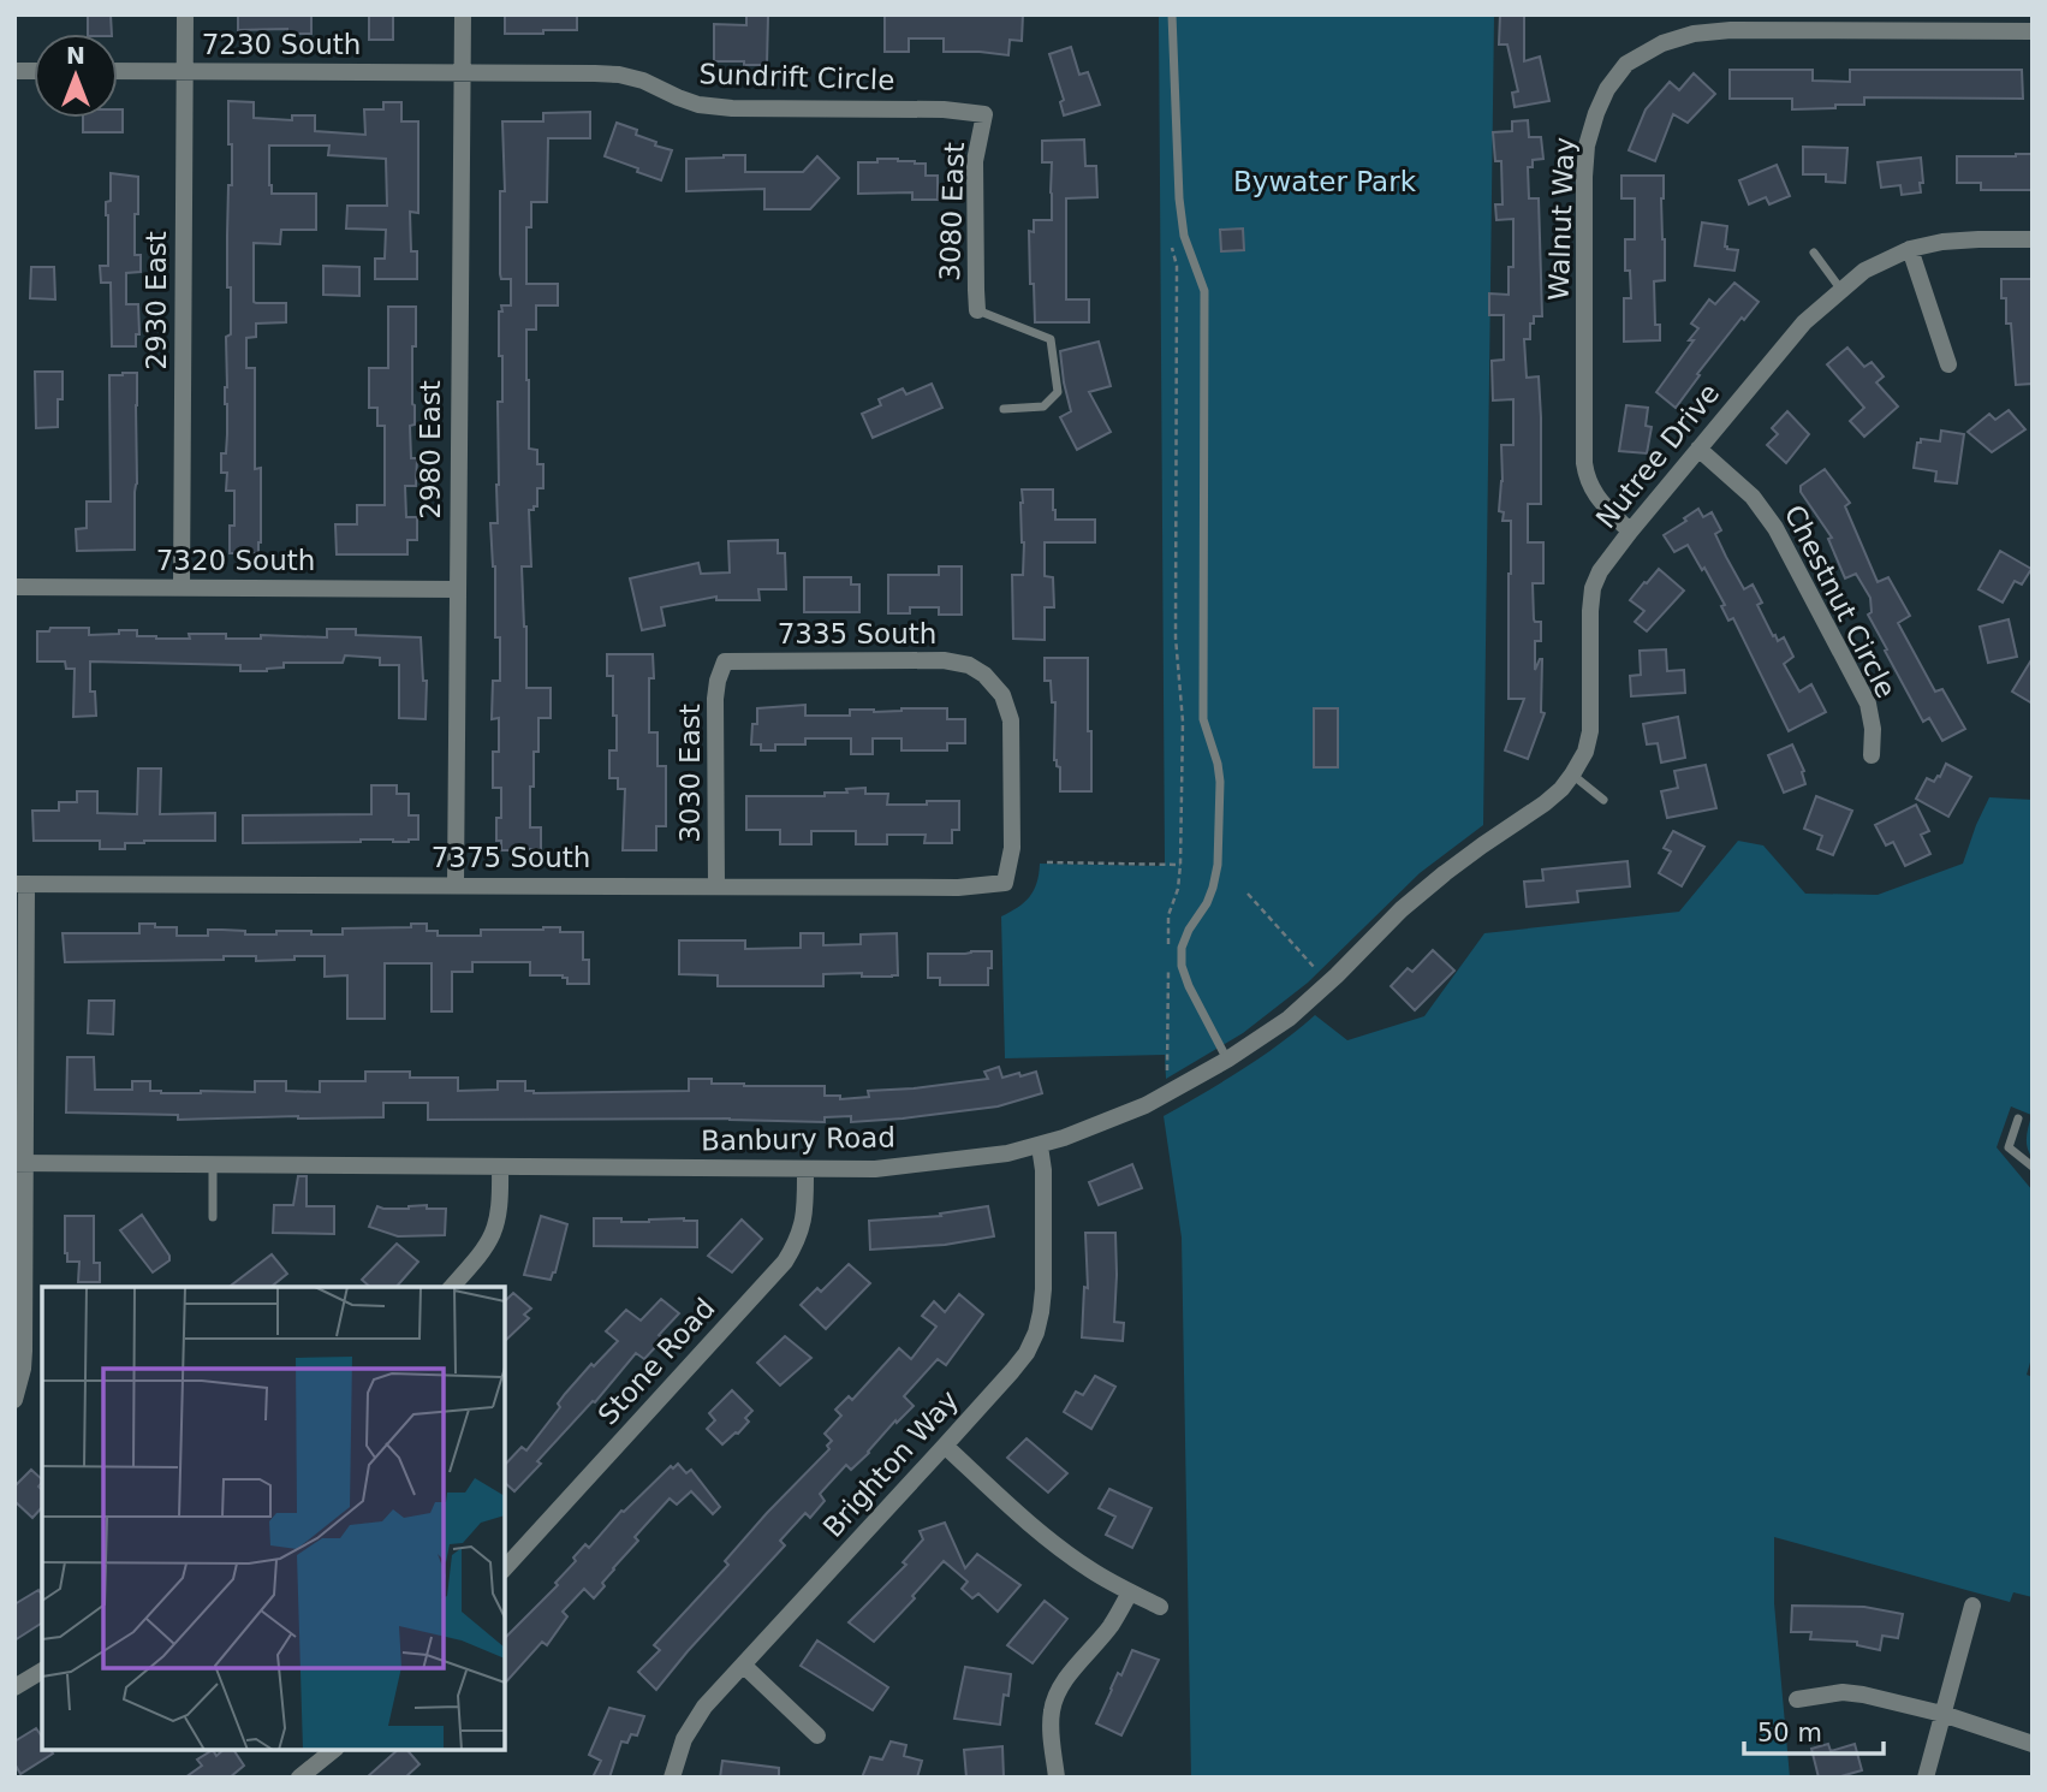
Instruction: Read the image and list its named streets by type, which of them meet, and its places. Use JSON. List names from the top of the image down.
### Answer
{
  "streets": {
    "street": [
      "7230 South",
      "Sundrift Circle",
      "3080 East",
      "Walnut Way",
      "2930 East",
      "2980 East",
      "Nutree Drive",
      "7320 South",
      "Chestnut Circle",
      "7335 South",
      "3030 East",
      "7375 South",
      "Banbury Road",
      "Stone Road",
      "Brighton Way"
    ]
  },
  "crossings": [
    ["7230 South", "Sundrift Circle"],
    ["7230 South", "2930 East"],
    ["7230 South", "2980 East"],
    ["Sundrift Circle", "3080 East"],
    ["Sundrift Circle", "2980 East"],
    ["Walnut Way", "Nutree Drive"],
    ["2930 East", "7320 South"],
    ["2980 East", "7320 South"],
    ["2980 East", "7375 South"],
    ["Nutree Drive", "Chestnut Circle"],
    ["Nutree Drive", "Banbury Road"],
    ["7335 South", "3030 East"],
    ["7335 South", "7375 South"],
    ["3030 East", "7375 South"],
    ["Banbury Road", "Stone Road"],
    ["Banbury Road", "Brighton Way"]
  ],
  "parks": ["Bywater Park"],
  "scale_bar": "50 m",
  "north": "top"
}
